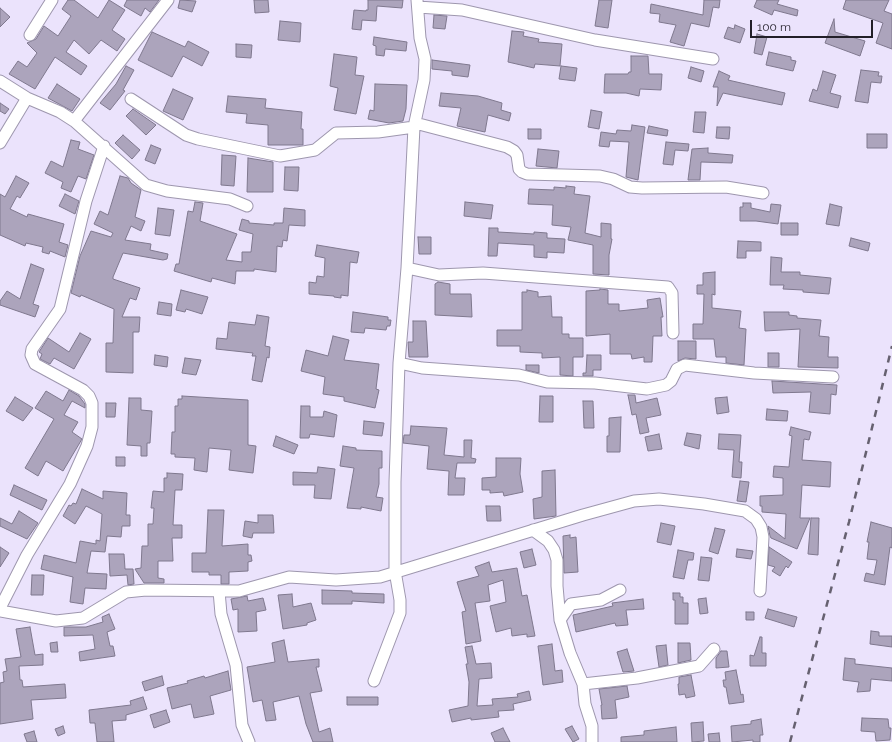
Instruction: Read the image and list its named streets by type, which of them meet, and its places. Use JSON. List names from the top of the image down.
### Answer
{
  "scale_bar": "100 m"
}
